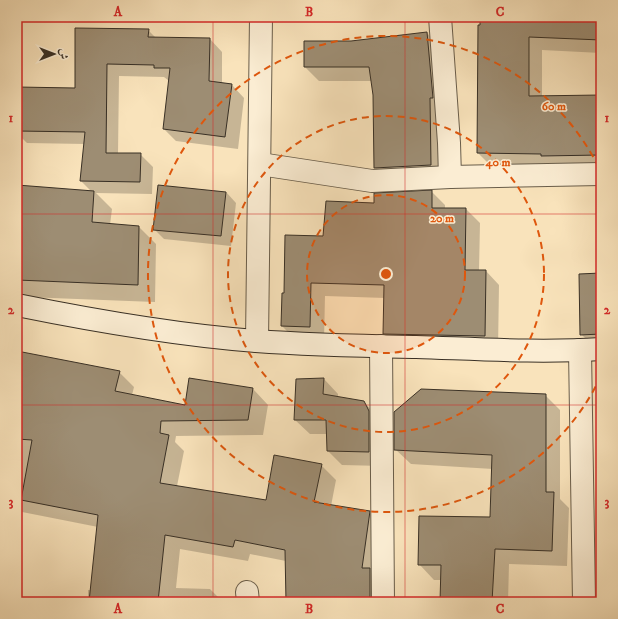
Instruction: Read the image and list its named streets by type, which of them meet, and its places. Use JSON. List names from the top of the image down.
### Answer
{
  "north": "right",
  "grid": {
    "columns": ["A", "B", "C"],
    "rows": ["1", "2", "3"]
  },
  "rings": ["60 m", "40 m", "20 m"]
}
